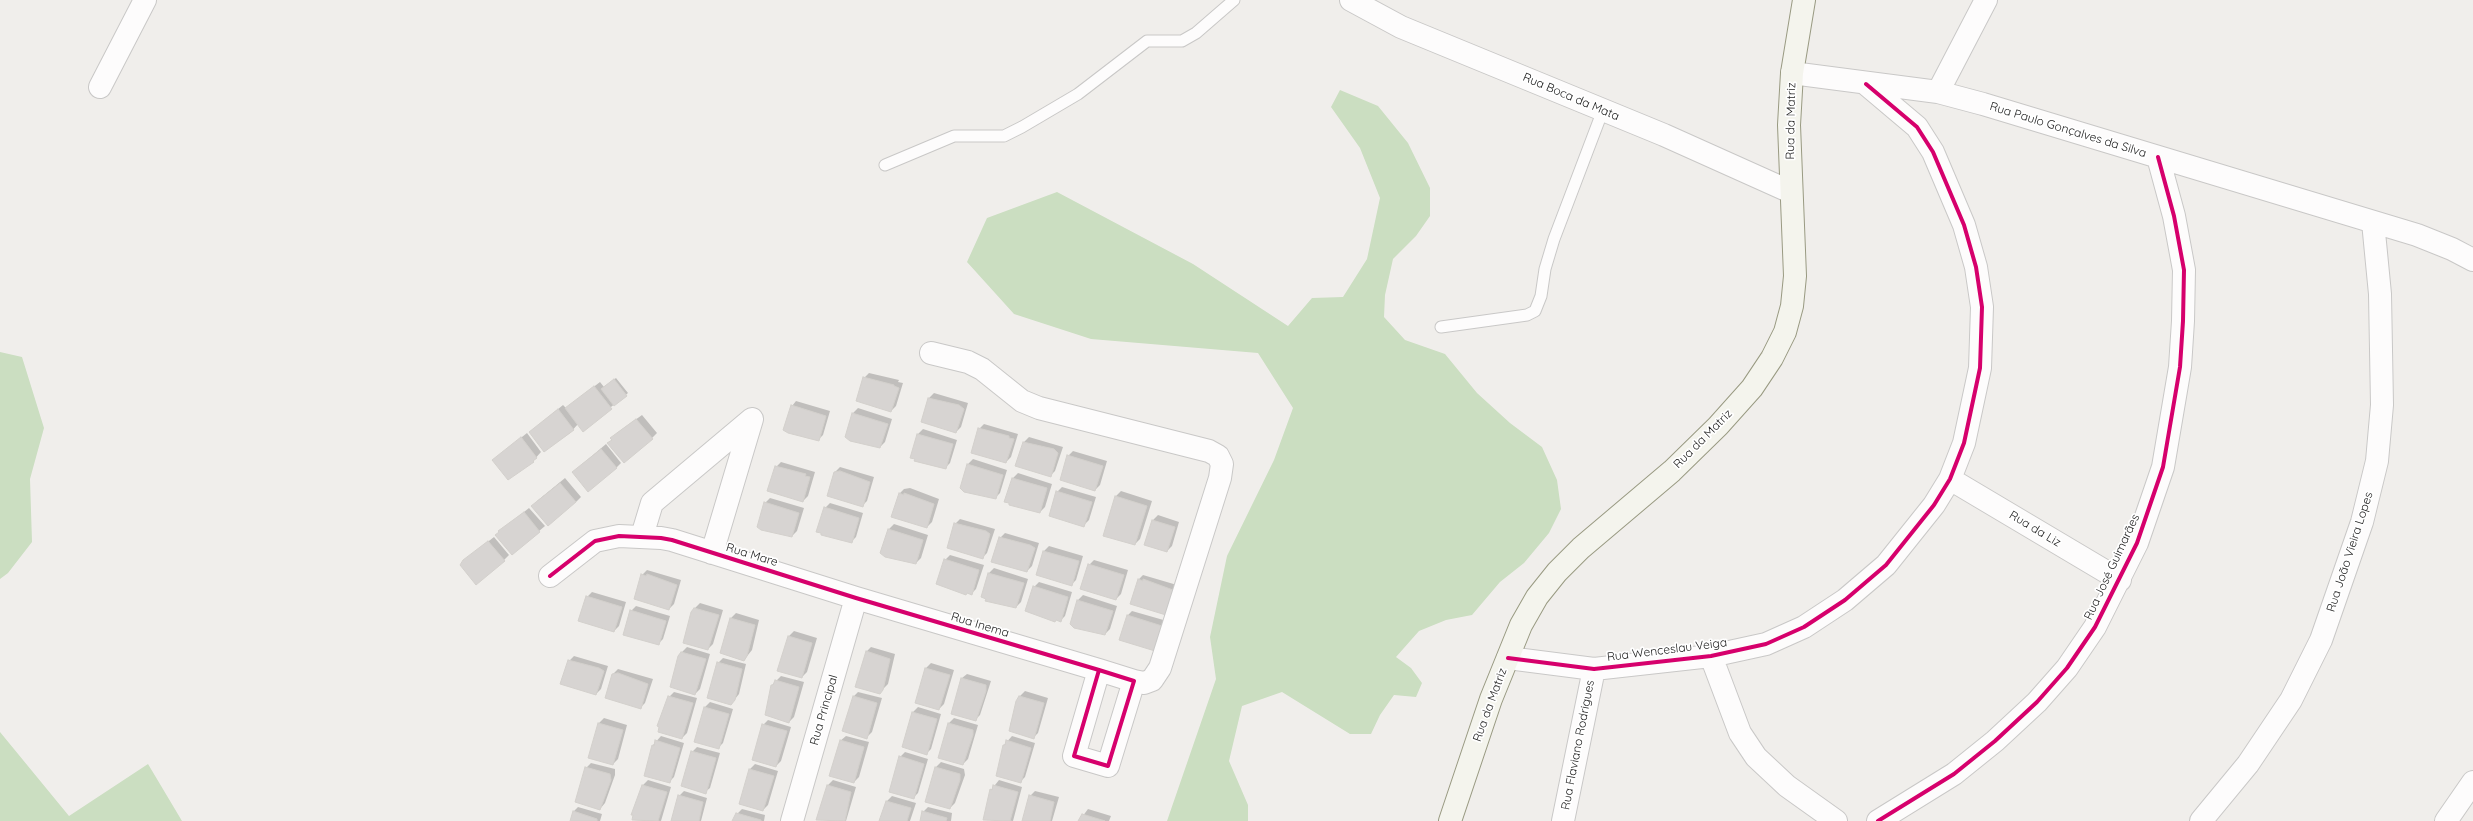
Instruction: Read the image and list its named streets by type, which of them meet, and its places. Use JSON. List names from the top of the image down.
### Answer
{
  "streets": {
    "main road": ["Rua da Matriz"],
    "street": [
      "Rua Boca da Mata",
      "Rua Paulo Gonçalves da Silva",
      "Rua da Liz",
      "Rua João Vieira Lopes",
      "Rua Mare",
      "Rua José Guimarães",
      "Rua Inema",
      "Rua Wenceslau Veiga",
      "Rua Principal",
      "Rua Flaviano Rodrigues"
    ]
  },
  "crossings": [
    ["Rua Boca da Mata", "Rua da Matriz"],
    ["Rua da Matriz", "Rua Paulo Gonçalves da Silva"],
    ["Rua da Matriz", "Rua Wenceslau Veiga"],
    ["Rua Paulo Gonçalves da Silva", "Rua João Vieira Lopes"],
    ["Rua Paulo Gonçalves da Silva", "Rua José Guimarães"],
    ["Rua Paulo Gonçalves da Silva", "Rua Wenceslau Veiga"],
    ["Rua da Liz", "Rua José Guimarães"],
    ["Rua da Liz", "Rua Wenceslau Veiga"],
    ["Rua Mare", "Rua Inema"],
    ["Rua Mare", "Rua Principal"],
    ["Rua Inema", "Rua Principal"],
    ["Rua Wenceslau Veiga", "Rua Flaviano Rodrigues"]
  ]
}
